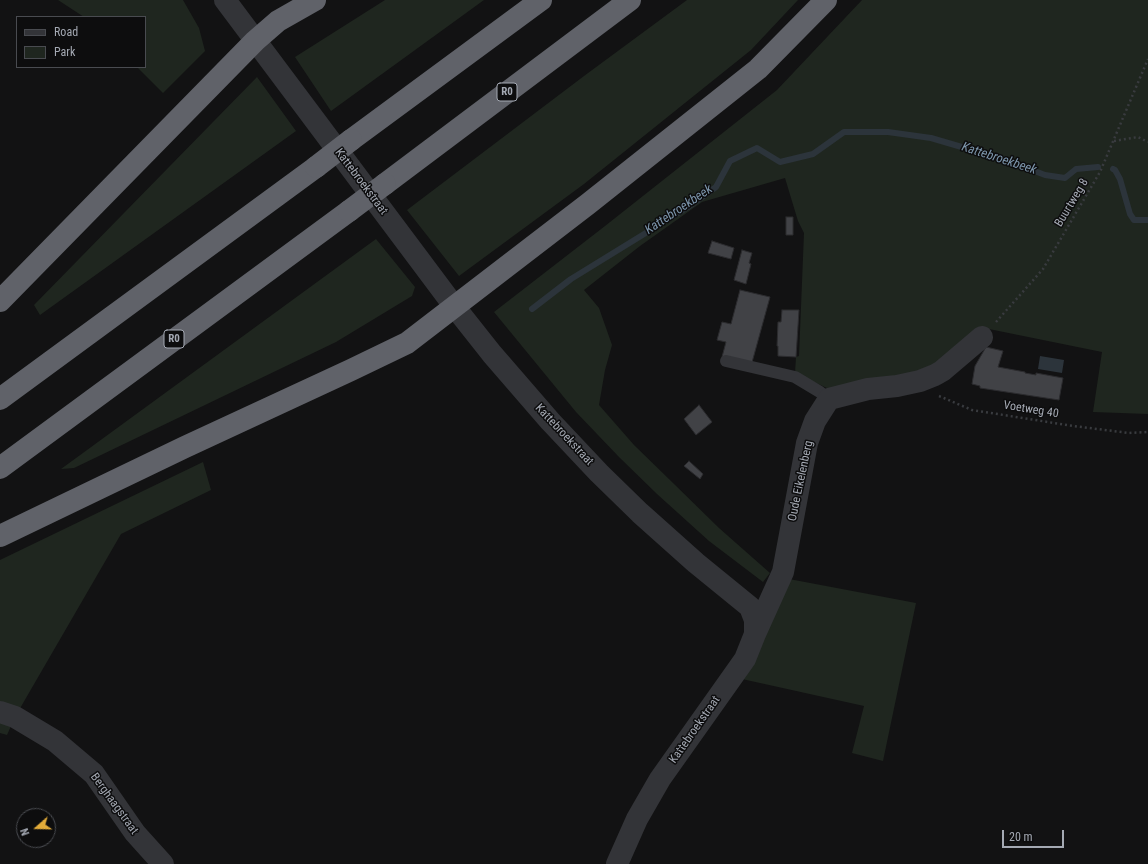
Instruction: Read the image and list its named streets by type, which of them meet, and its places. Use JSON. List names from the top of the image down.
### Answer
{
  "streets": {
    "highway": ["R0"],
    "street": ["Kattebroekstraat", "Oude Eikelenberg", "Berghaagstraat"],
    "path": ["Buurtweg 8", "Voetweg 40"]
  },
  "crossings": [
    ["Kattebroekstraat", "Oude Eikelenberg"]
  ],
  "water": ["Kattebroekbeek"],
  "legend": ["Road", "Park"],
  "scale_bar": "20 m",
  "north": "left"
}
